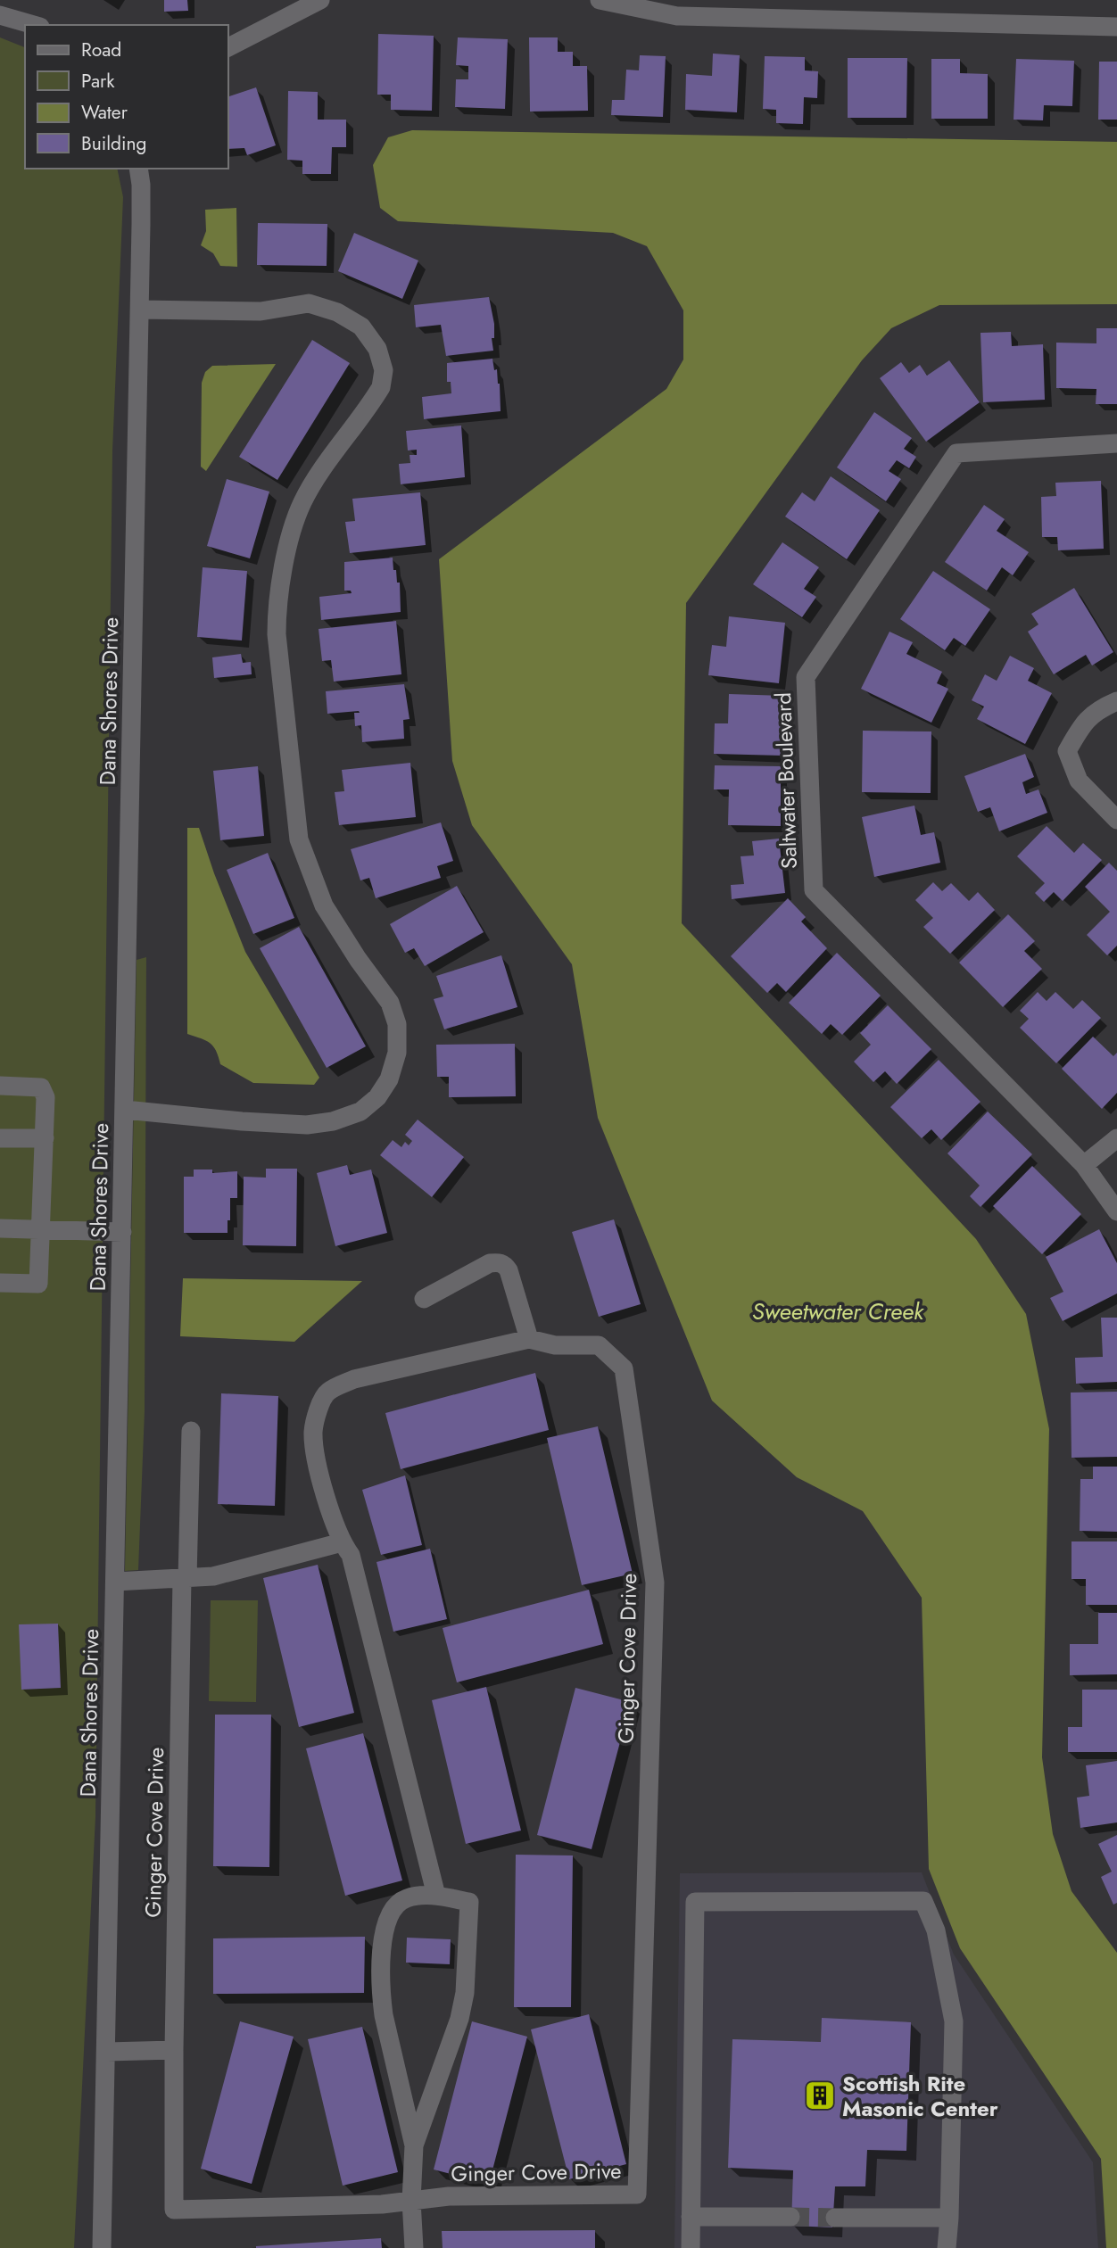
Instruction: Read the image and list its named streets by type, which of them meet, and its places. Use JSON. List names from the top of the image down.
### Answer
{
  "streets": {
    "street": ["Dana Shores Drive", "Saltwater Boulevard", "Ginger Cove Drive"]
  },
  "water": ["Sweetwater Creek"],
  "places": {
    "building": ["Scottish Rite Masonic Center"]
  },
  "legend": [
    "Road",
    "Park",
    "Water",
    "Building"
  ]
}
